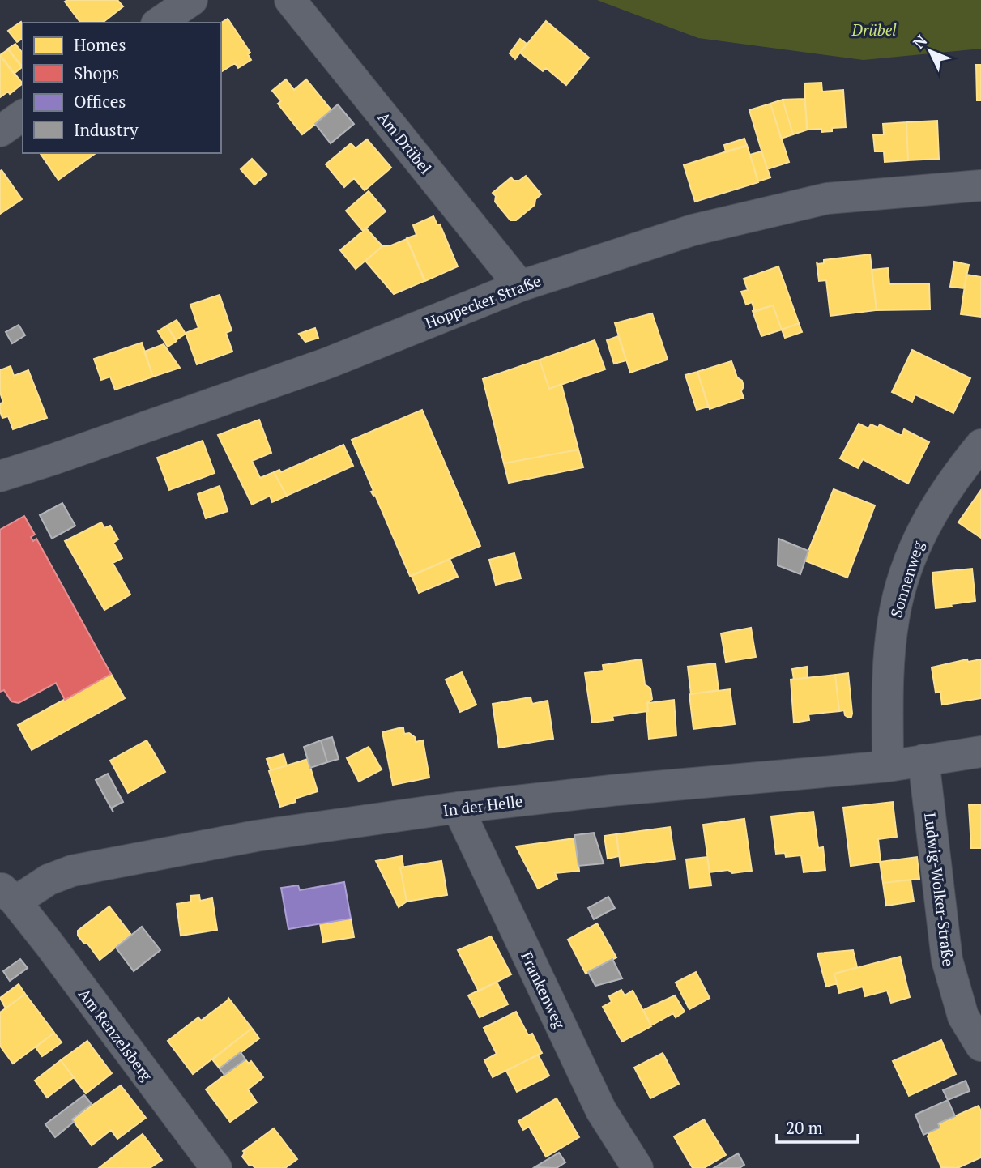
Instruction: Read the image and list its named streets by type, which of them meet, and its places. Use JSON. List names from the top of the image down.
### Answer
{
  "streets": {
    "street": [
      "Am Drübel",
      "Hoppecker Straße",
      "Sonnenweg",
      "In der Helle",
      "Ludwig-Wolker-Straße",
      "Frankenweg",
      "Am Renzelsberg"
    ]
  },
  "crossings": [
    ["Am Drübel", "Hoppecker Straße"],
    ["Sonnenweg", "In der Helle"],
    ["In der Helle", "Ludwig-Wolker-Straße"],
    ["In der Helle", "Frankenweg"],
    ["In der Helle", "Am Renzelsberg"]
  ],
  "parks": ["Drübel"],
  "legend": [
    "Homes",
    "Shops",
    "Offices",
    "Industry"
  ],
  "scale_bar": "20 m",
  "north": "top left"
}
